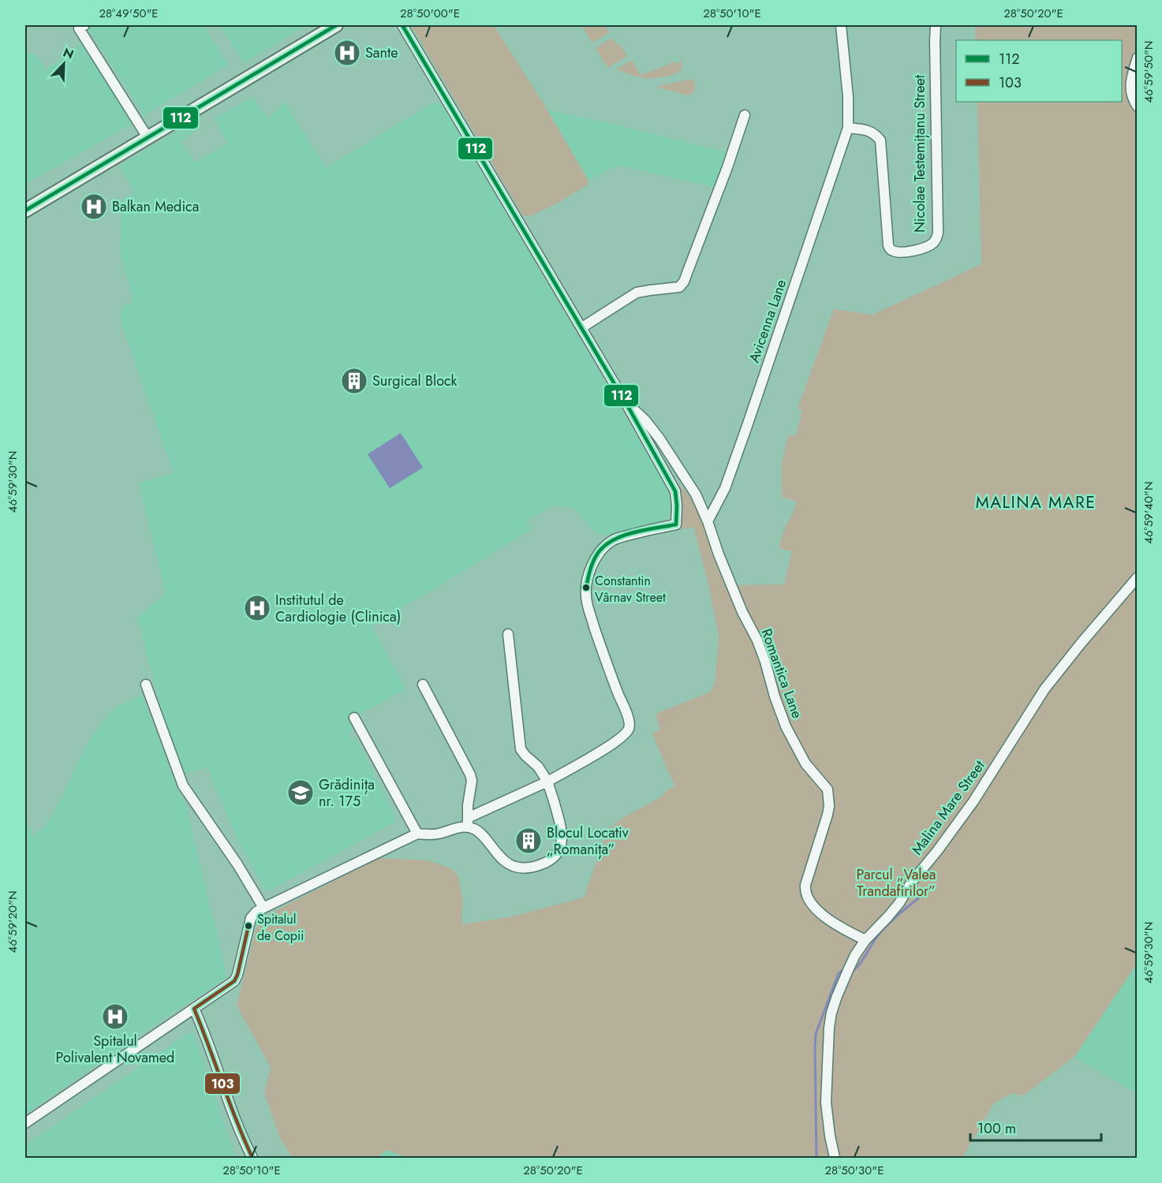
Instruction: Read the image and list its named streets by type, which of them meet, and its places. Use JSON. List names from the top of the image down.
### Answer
{
  "streets": {
    "street": [
      "Nicolae Testemițanu Street",
      "Avicenna Lane",
      "Romantica Lane",
      "Malina Mare Street"
    ]
  },
  "crossings": [
    ["Nicolae Testemițanu Street", "Avicenna Lane"],
    ["Avicenna Lane", "Romantica Lane"],
    ["Romantica Lane", "Malina Mare Street"]
  ],
  "districts": ["MALINA MARE"],
  "parks": ["Parcul „Valea Trandafirilor”"],
  "places": {
    "hospital": [
      "Sante",
      "Balkan Medica",
      "Institutul de Cardiologie (Clinica)",
      "Spitalul Polivalent Novamed"
    ],
    "building": ["Surgical Block", "Blocul Locativ „Romanița”"],
    "other": ["Constantin Vârnav Street", "Spitalul de Copii"],
    "school or university": ["Grădinița nr. 175"]
  },
  "lines": ["transit line 112", "transit line 103"],
  "legend": ["112", "103"],
  "scale_bar": "100 m",
  "north": "top right",
  "coordinates": [
    "28°49'50\"E",
    "28°50'00\"E",
    "28°50'10\"E",
    "28°50'20\"E",
    "46°59'50\"N",
    "46°59'30\"N",
    "46°59'40\"N",
    "46°59'20\"N",
    "28°50'30\"E"
  ]
}
